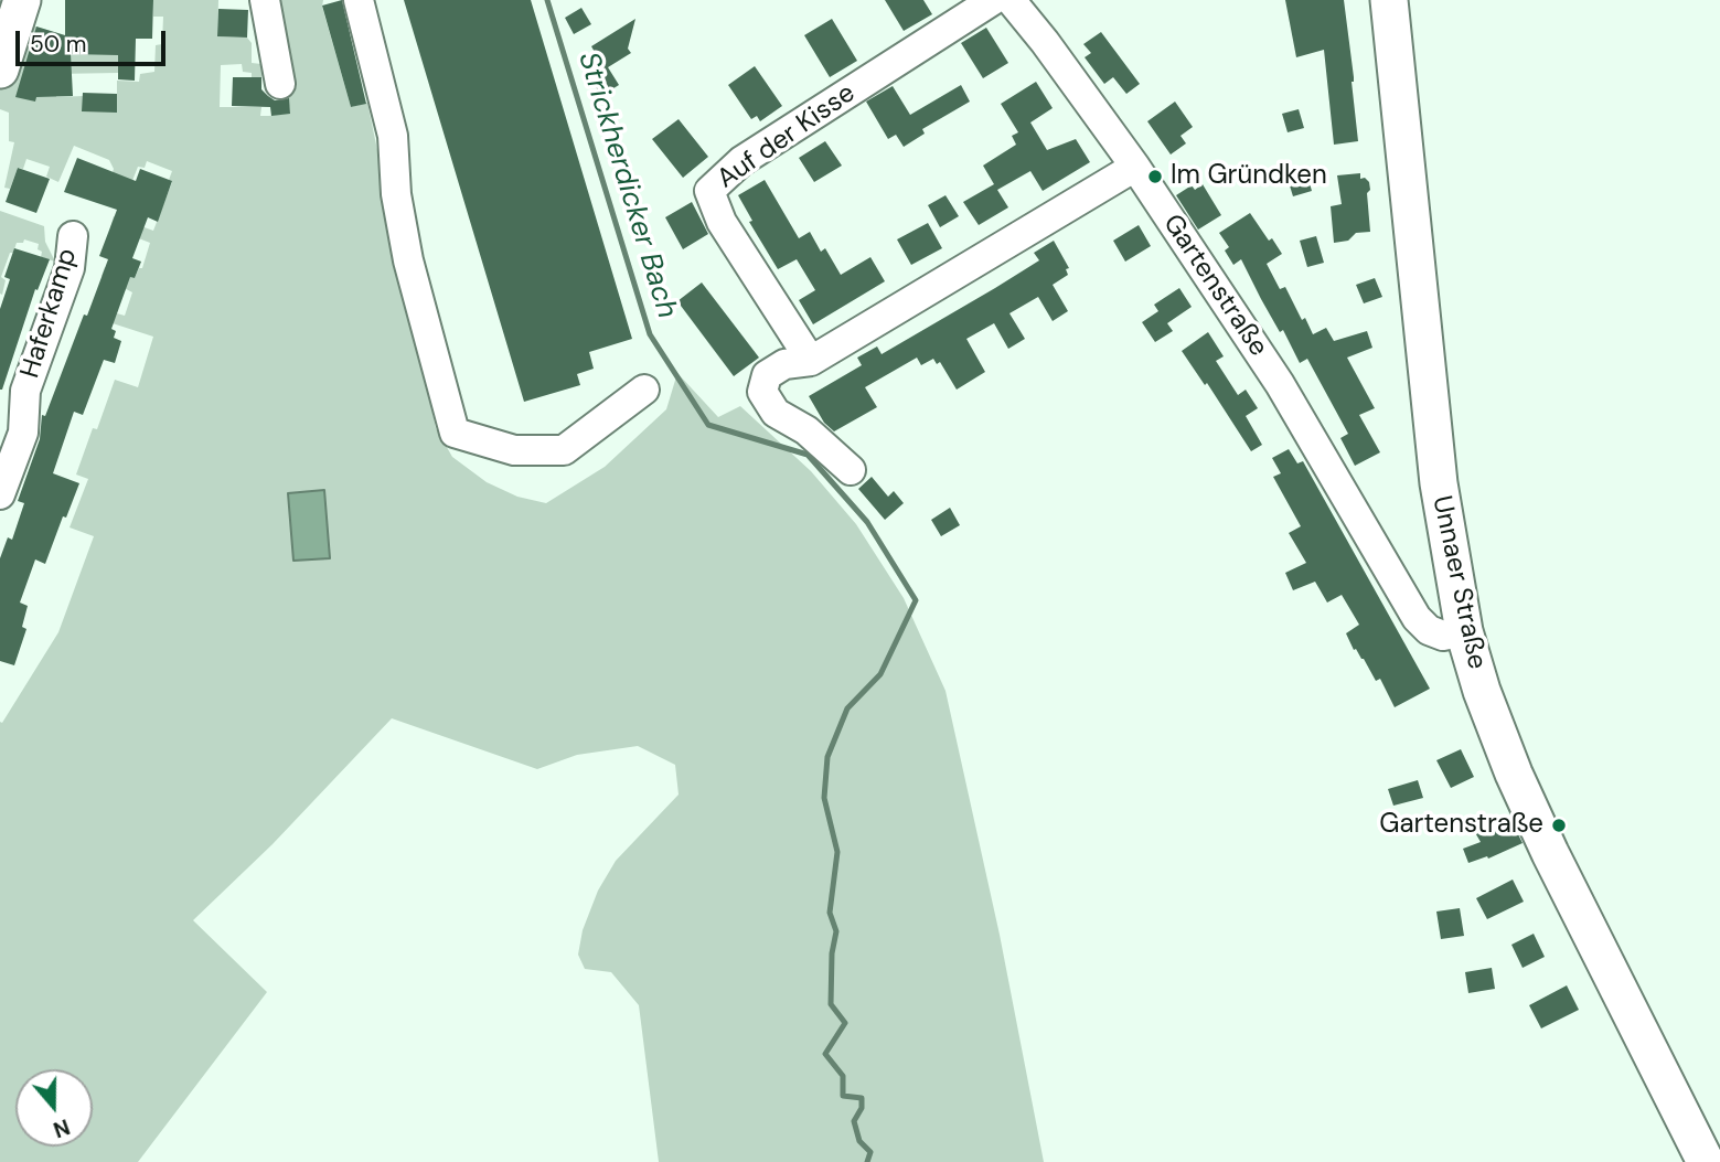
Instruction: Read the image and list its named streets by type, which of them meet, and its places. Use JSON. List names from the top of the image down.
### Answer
{
  "streets": {
    "main road": ["Unnaer Straße"],
    "street": ["Auf der Kisse", "Gartenstraße", "Haferkamp"]
  },
  "crossings": [
    ["Gartenstraße", "Unnaer Straße"]
  ],
  "water": ["Strickherdicker Bach"],
  "places": ["Im Gründken", "Gartenstraße"],
  "scale_bar": "50 m",
  "north": "bottom"
}
